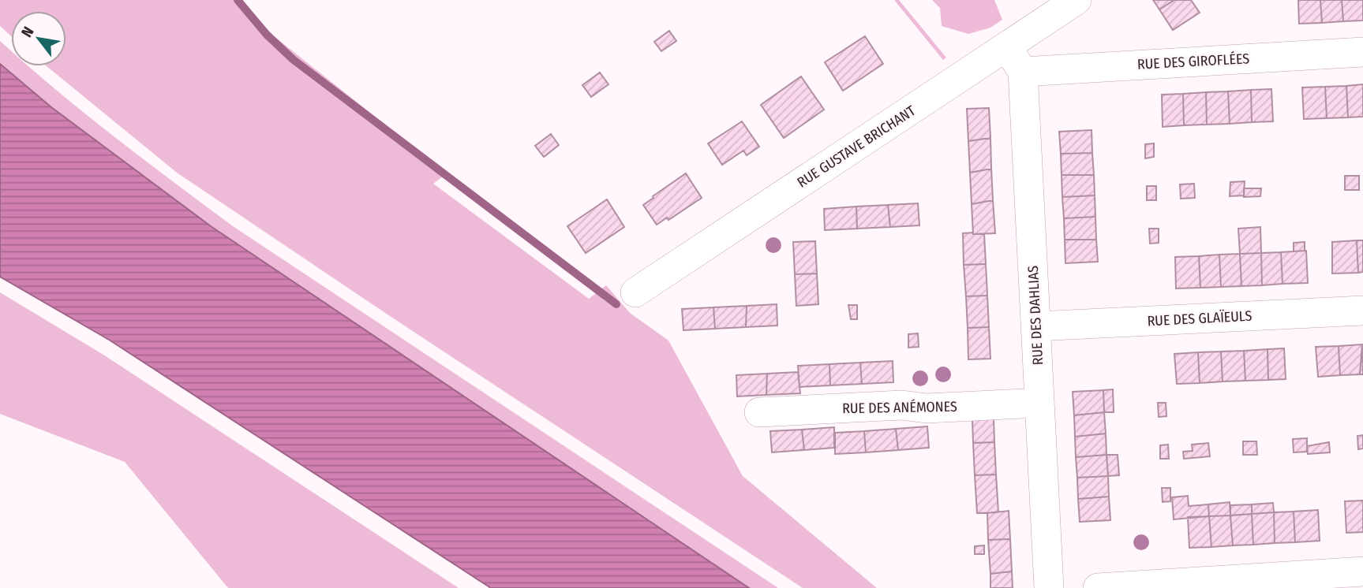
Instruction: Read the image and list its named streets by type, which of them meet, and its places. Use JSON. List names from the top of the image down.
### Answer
{
  "streets": {
    "street": [
      "RUE DES GIROFLÉES",
      "RUE GUSTAVE BRICHANT",
      "RUE DES DAHLIAS",
      "RUE DES GLAÏEULS",
      "RUE DES ANÉMONES"
    ]
  },
  "crossings": [
    ["RUE DES GIROFLÉES", "RUE DES DAHLIAS"],
    ["RUE GUSTAVE BRICHANT", "RUE DES DAHLIAS"],
    ["RUE DES DAHLIAS", "RUE DES GLAÏEULS"],
    ["RUE DES DAHLIAS", "RUE DES ANÉMONES"]
  ],
  "north": "top left"
}
